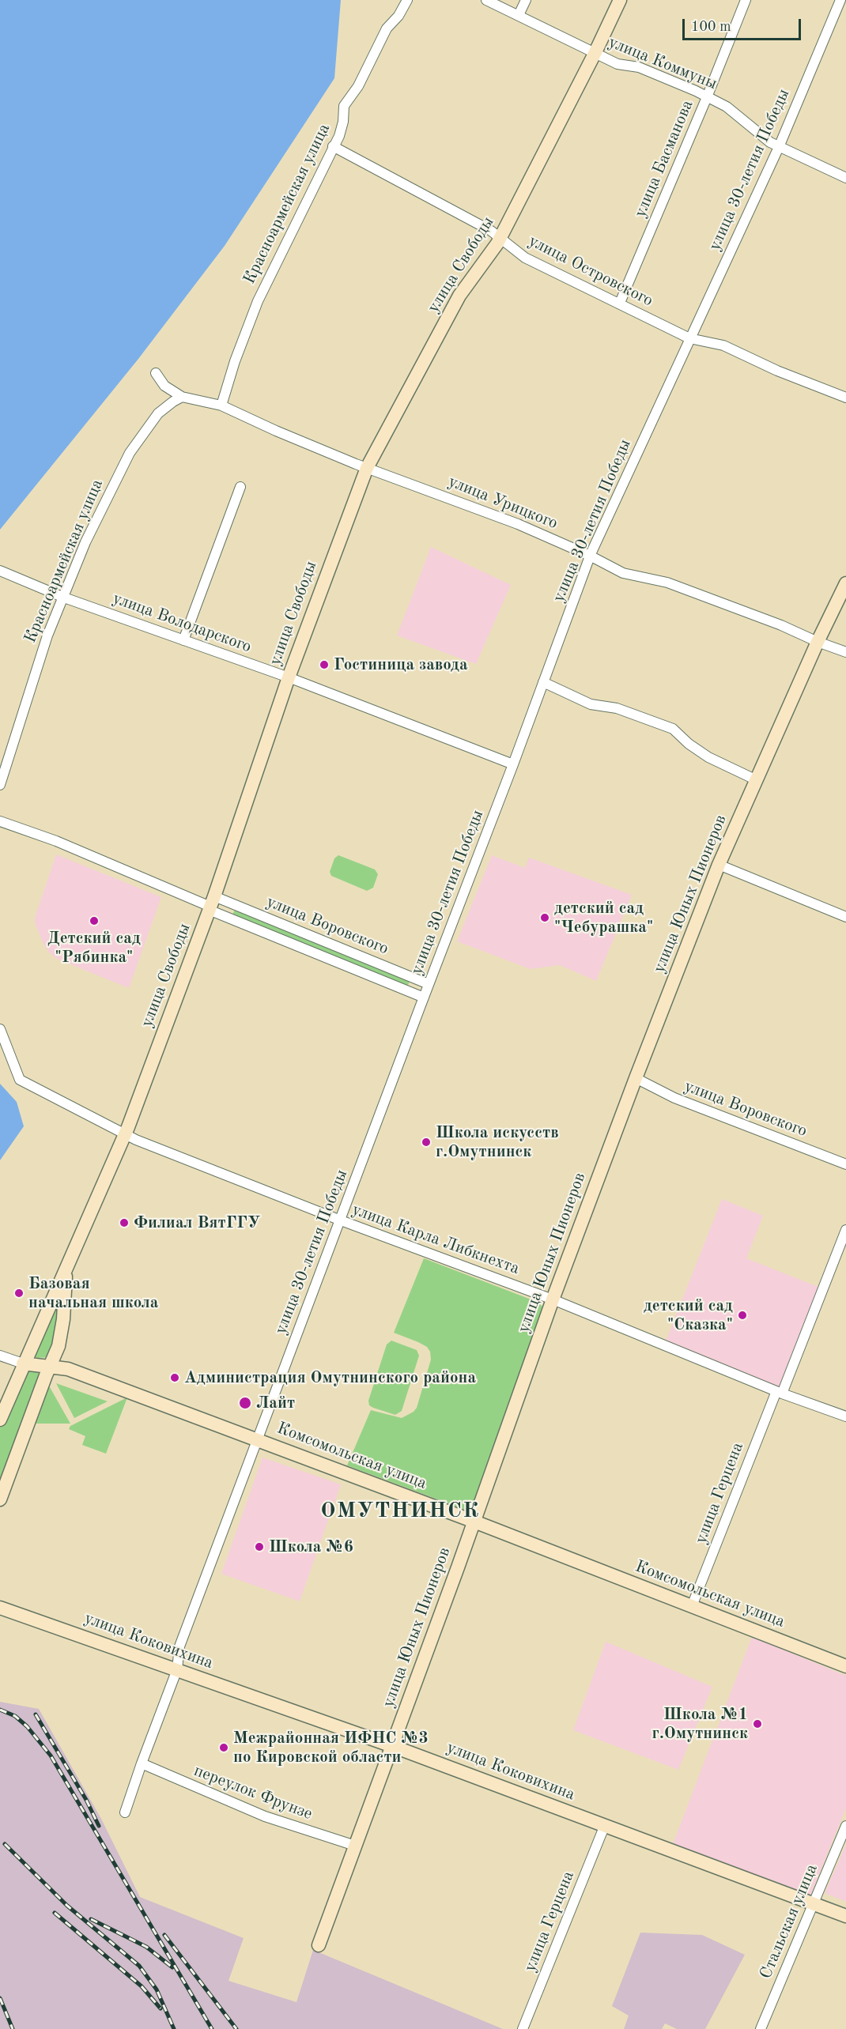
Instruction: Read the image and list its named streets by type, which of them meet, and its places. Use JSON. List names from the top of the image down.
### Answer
{
  "streets": {
    "street": [
      "улица Коммуны",
      "улица Басманова",
      "улица 30-летия Победы",
      "Красноармейская улица",
      "улица Свободы",
      "улица Островского",
      "улица Урицкого",
      "улица Володарского",
      "улица Юных Пионеров",
      "улица Воровского",
      "улица Карла Либкнехта",
      "Комсомольская улица",
      "улица Герцена",
      "улица Коковихина",
      "переулок Фрунзе",
      "Стальская улица"
    ]
  },
  "crossings": [
    ["улица Коммуны", "улица Басманова"],
    ["улица Коммуны", "улица 30-летия Победы"],
    ["улица Коммуны", "улица Свободы"],
    ["улица Басманова", "улица Островского"],
    ["улица 30-летия Победы", "улица Островского"],
    ["улица 30-летия Победы", "улица Урицкого"],
    ["улица 30-летия Победы", "улица Володарского"],
    ["улица 30-летия Победы", "улица Воровского"],
    ["улица 30-летия Победы", "улица Карла Либкнехта"],
    ["улица 30-летия Победы", "Комсомольская улица"],
    ["улица 30-летия Победы", "улица Коковихина"],
    ["улица 30-летия Победы", "переулок Фрунзе"],
    ["Красноармейская улица", "улица Островского"],
    ["Красноармейская улица", "улица Урицкого"],
    ["Красноармейская улица", "улица Володарского"],
    ["улица Свободы", "улица Островского"],
    ["улица Свободы", "улица Урицкого"],
    ["улица Свободы", "улица Володарского"],
    ["улица Свободы", "улица Воровского"],
    ["улица Свободы", "улица Карла Либкнехта"],
    ["улица Свободы", "Комсомольская улица"],
    ["улица Урицкого", "улица Юных Пионеров"],
    ["улица Юных Пионеров", "улица Воровского"],
    ["улица Юных Пионеров", "улица Карла Либкнехта"],
    ["улица Юных Пионеров", "Комсомольская улица"],
    ["улица Юных Пионеров", "улица Коковихина"],
    ["улица Юных Пионеров", "переулок Фрунзе"],
    ["улица Карла Либкнехта", "улица Герцена"],
    ["Комсомольская улица", "улица Герцена"],
    ["улица Герцена", "улица Коковихина"],
    ["улица Коковихина", "Стальская улица"]
  ],
  "districts": ["ОМУТНИНСК"],
  "places": [
    "Гостиница завода",
    "детский сад \"Чебурашка\"",
    "Детский сад \"Рябинка\"",
    "Школа искусств г.Омутнинск",
    "Филиал ВятГГУ",
    "Базовая начальная школа",
    "детский сад \"Сказка\"",
    "Администрация Омутнинского района",
    "Лайт",
    "Школа №6",
    "Школа №1 г.Омутнинск",
    "Межрайонная ИФНС №3 по Кировской области"
  ],
  "scale_bar": "100 m"
}
